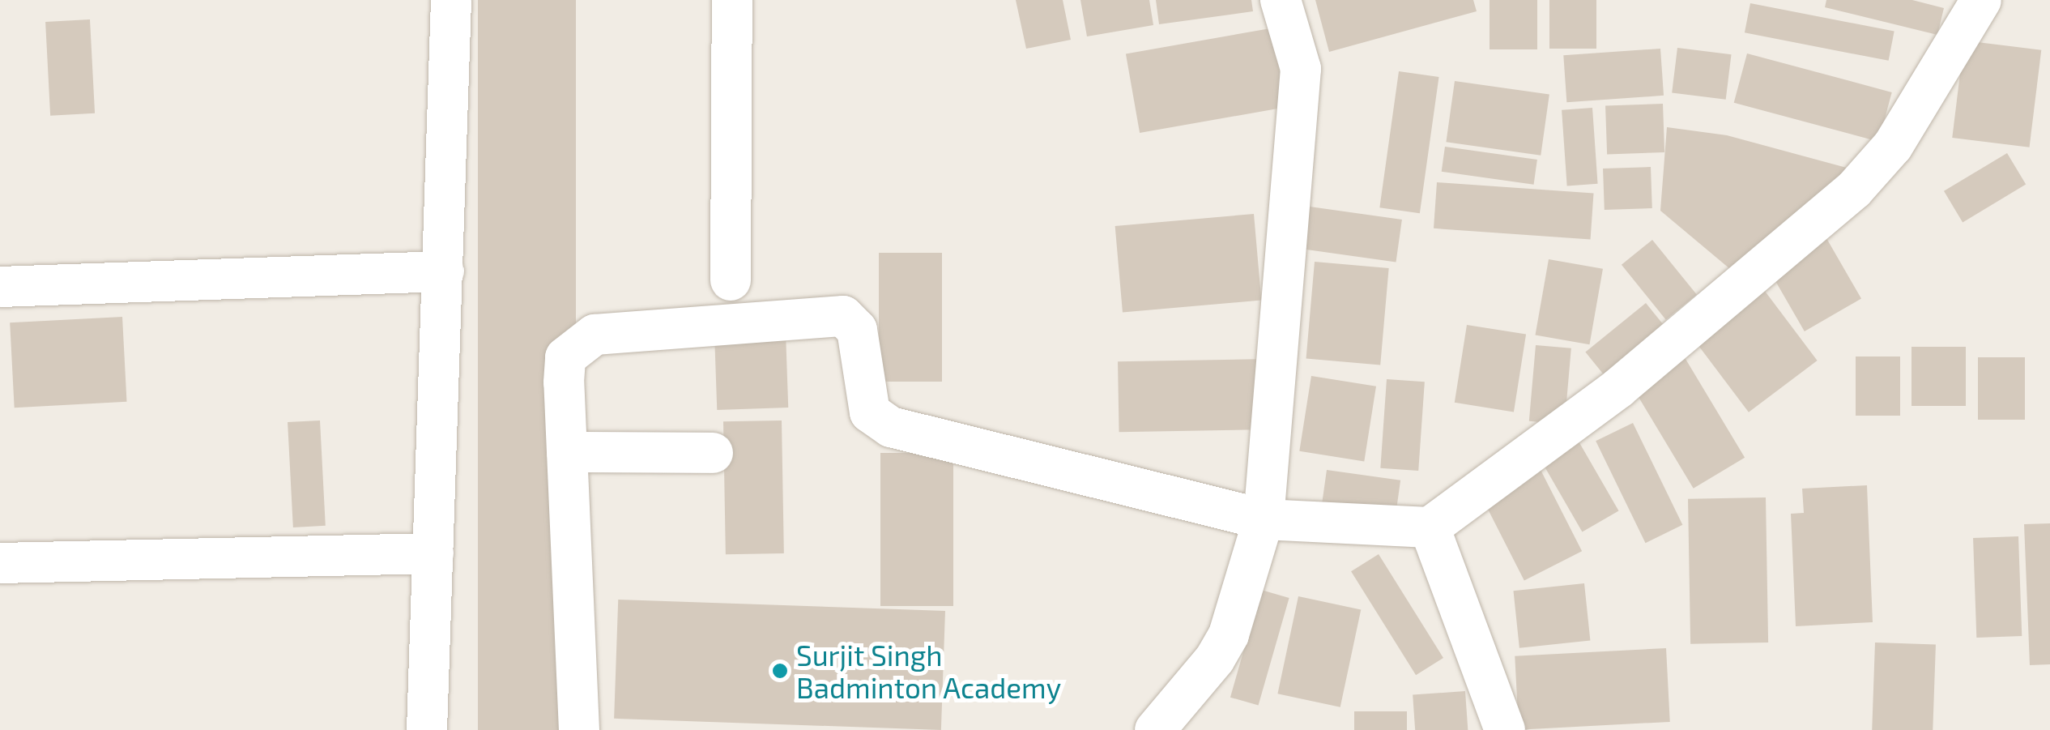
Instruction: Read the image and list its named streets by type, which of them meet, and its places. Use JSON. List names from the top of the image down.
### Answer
{
  "places": ["Surjit Singh Badminton Academy"]
}
